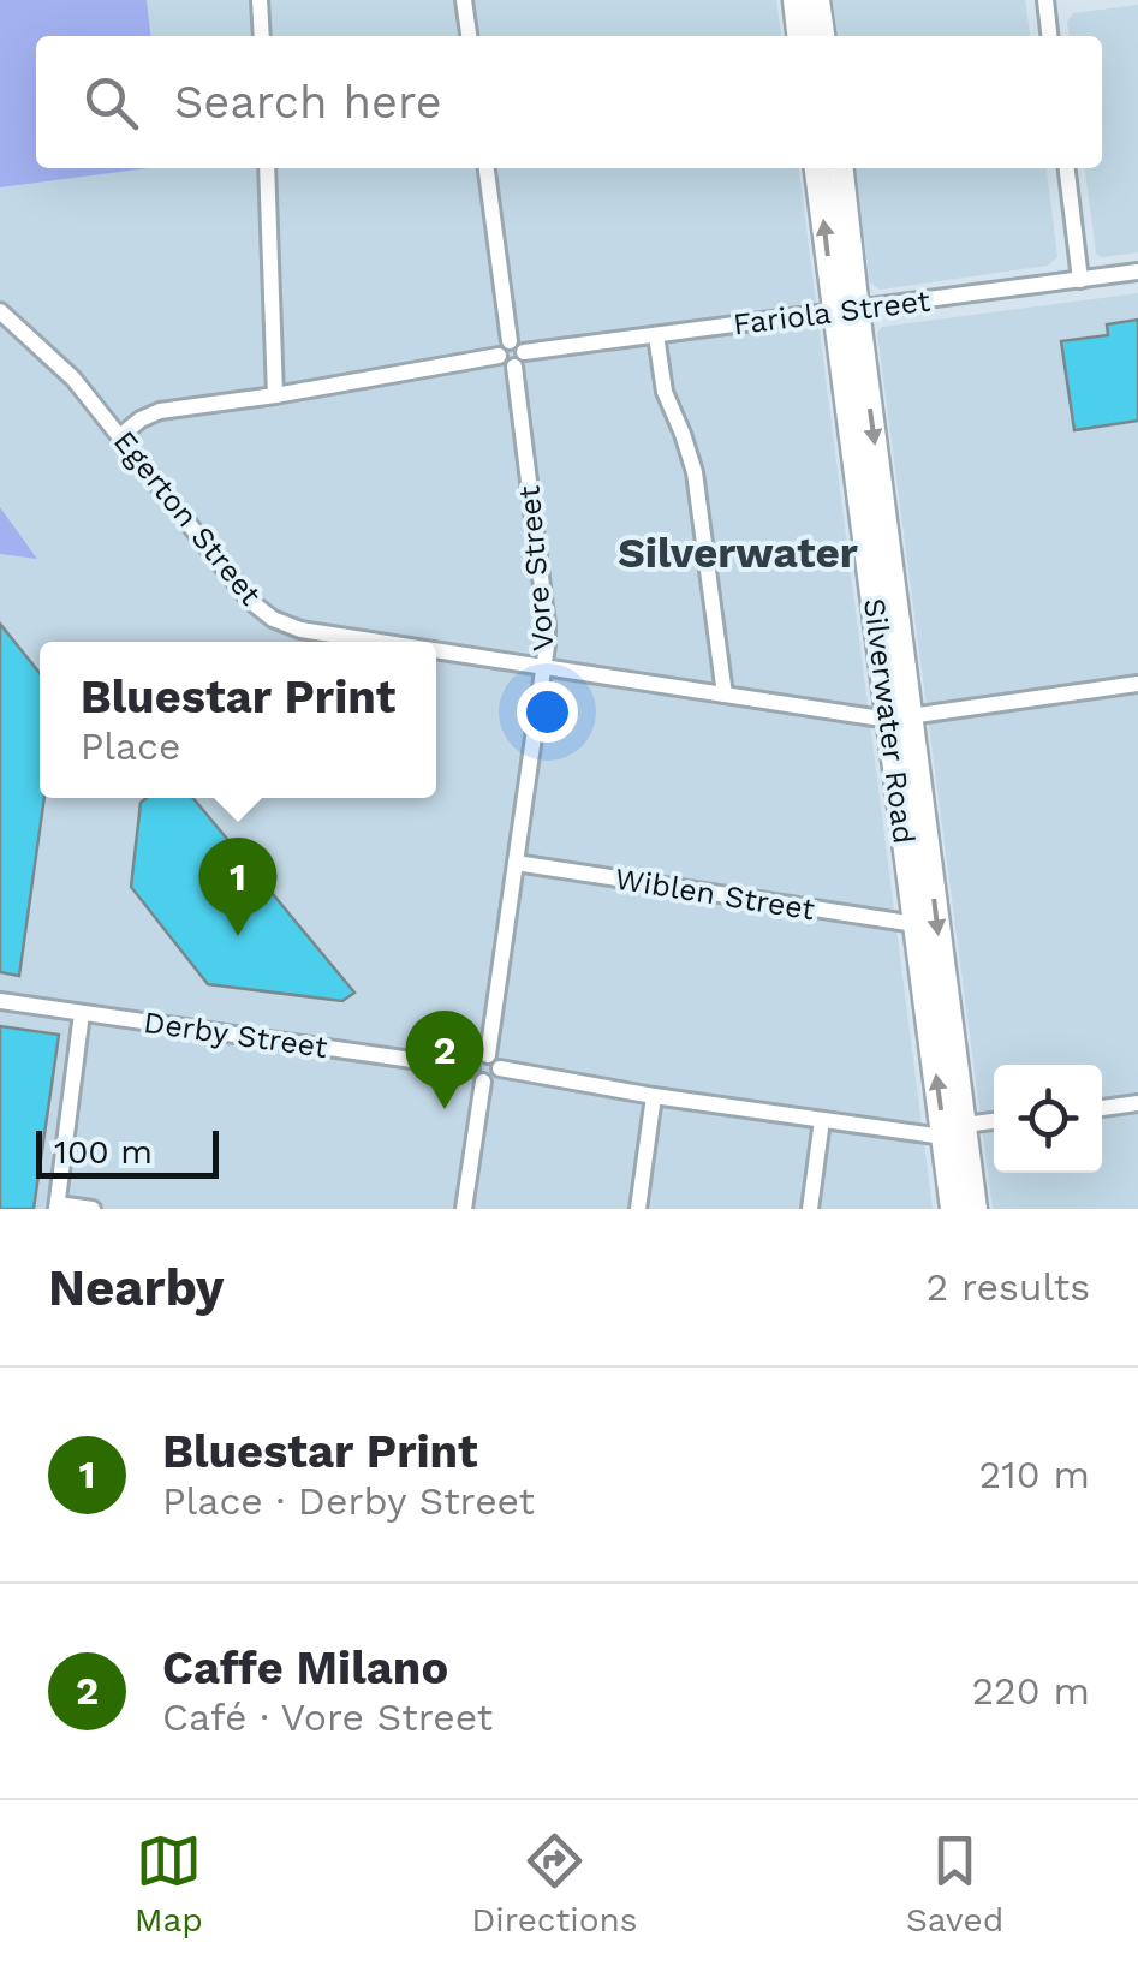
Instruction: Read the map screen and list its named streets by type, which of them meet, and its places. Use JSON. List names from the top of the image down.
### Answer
{
  "streets": {
    "highway": ["Silverwater Road"],
    "street": [
      "Fariola Street",
      "Egerton Street",
      "Vore Street",
      "Wiblen Street",
      "Derby Street"
    ]
  },
  "crossings": [
    ["Fariola Street", "Vore Street"],
    ["Fariola Street", "Silverwater Road"],
    ["Egerton Street", "Vore Street"],
    ["Egerton Street", "Silverwater Road"],
    ["Vore Street", "Wiblen Street"],
    ["Vore Street", "Derby Street"],
    ["Silverwater Road", "Wiblen Street"]
  ],
  "districts": ["Silverwater"],
  "scale_bar": "100 m",
  "page": {
    "search": "Search here",
    "popup": ["Bluestar Print", "Place"],
    "pins": ["1", "2"],
    "scale": "100 m",
    "heading": ["Nearby", "2 results"],
    "list": [
      {
        "mark": "1",
        "name": "Bluestar Print",
        "note": "Place · Derby Street",
        "value": "210 m"
      },
      {
        "mark": "2",
        "name": "Caffe Milano",
        "note": "Café · Vore Street",
        "value": "220 m"
      }
    ],
    "nav": ["Map", "Directions", "Saved"]
  }
}
